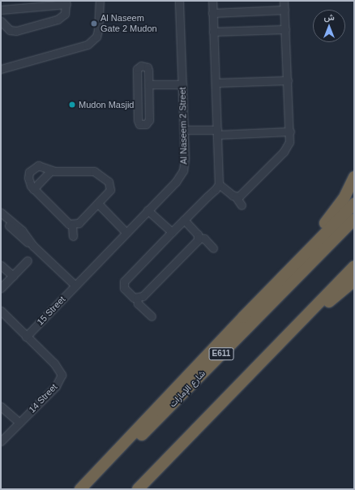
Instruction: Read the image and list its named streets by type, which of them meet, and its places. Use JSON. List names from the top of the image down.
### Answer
{
  "streets": {
    "highway": ["E611", "شارع الإمارات"],
    "street": ["Al Naseem 2 Street", "15 Street", "14 Street"]
  },
  "crossings": [
    ["Al Naseem 2 Street", "15 Street"],
    ["15 Street", "14 Street"]
  ],
  "places": ["Al Naseem Gate 2 Mudon", "Mudon Masjid"],
  "north": "top"
}
